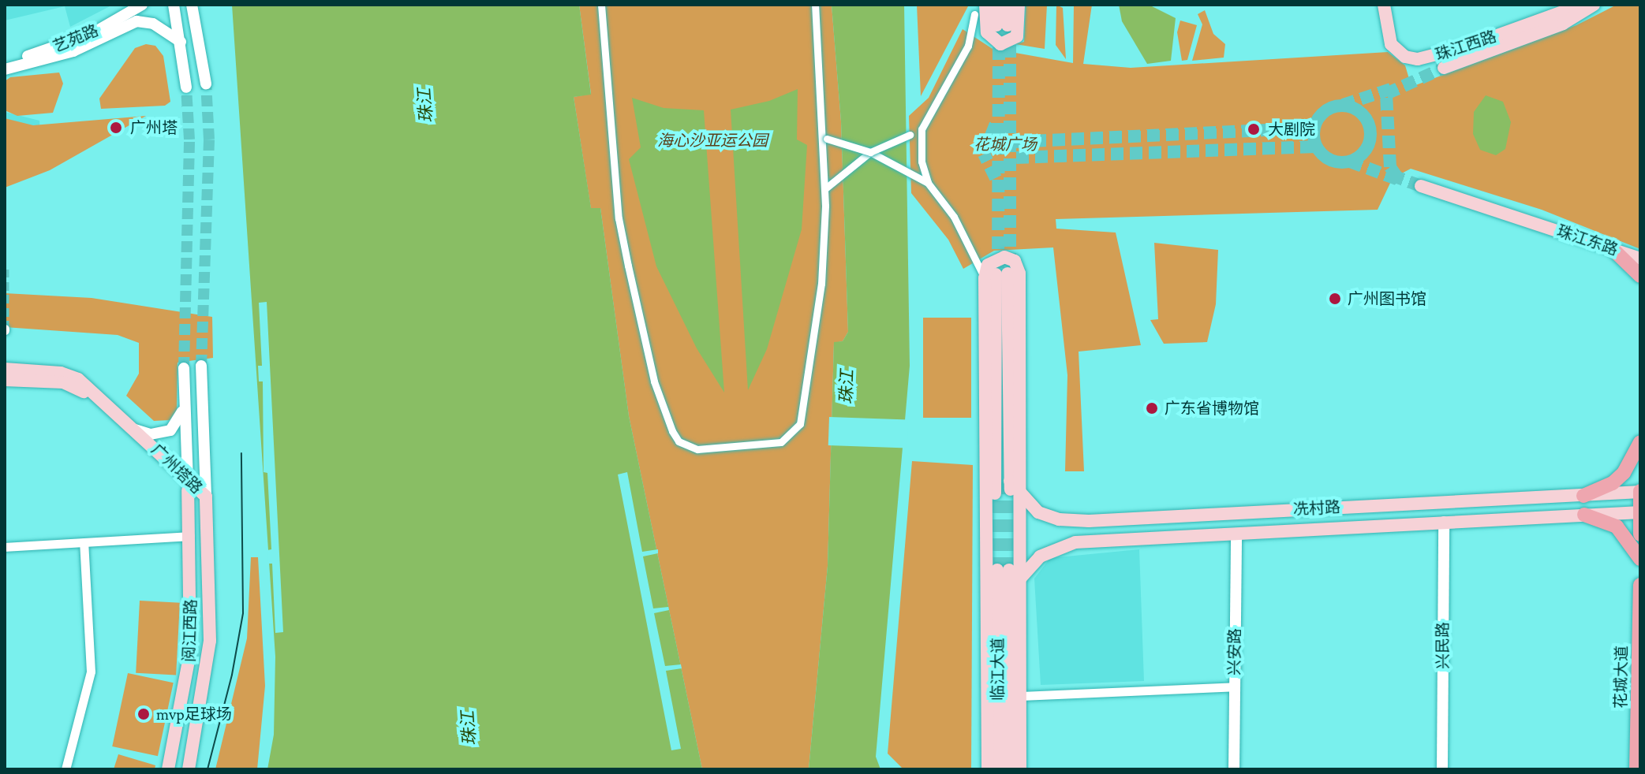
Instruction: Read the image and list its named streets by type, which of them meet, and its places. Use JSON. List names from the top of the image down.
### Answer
{
  "streets": {
    "main road": [
      "珠江西路",
      "珠江东路",
      "广州塔路",
      "冼村路",
      "阅江西路",
      "临江大道",
      "花城大道"
    ],
    "street": ["艺苑路", "兴民路", "兴安路"]
  },
  "crossings": [
    ["广州塔路", "阅江西路"],
    ["冼村路", "兴民路"],
    ["冼村路", "兴安路"]
  ],
  "water": ["珠江"],
  "parks": ["海心沙亚运公园", "花城广场"],
  "places": [
    "广州塔",
    "大剧院",
    "广州图书馆",
    "广东省博物馆",
    "mvp足球场"
  ]
}
